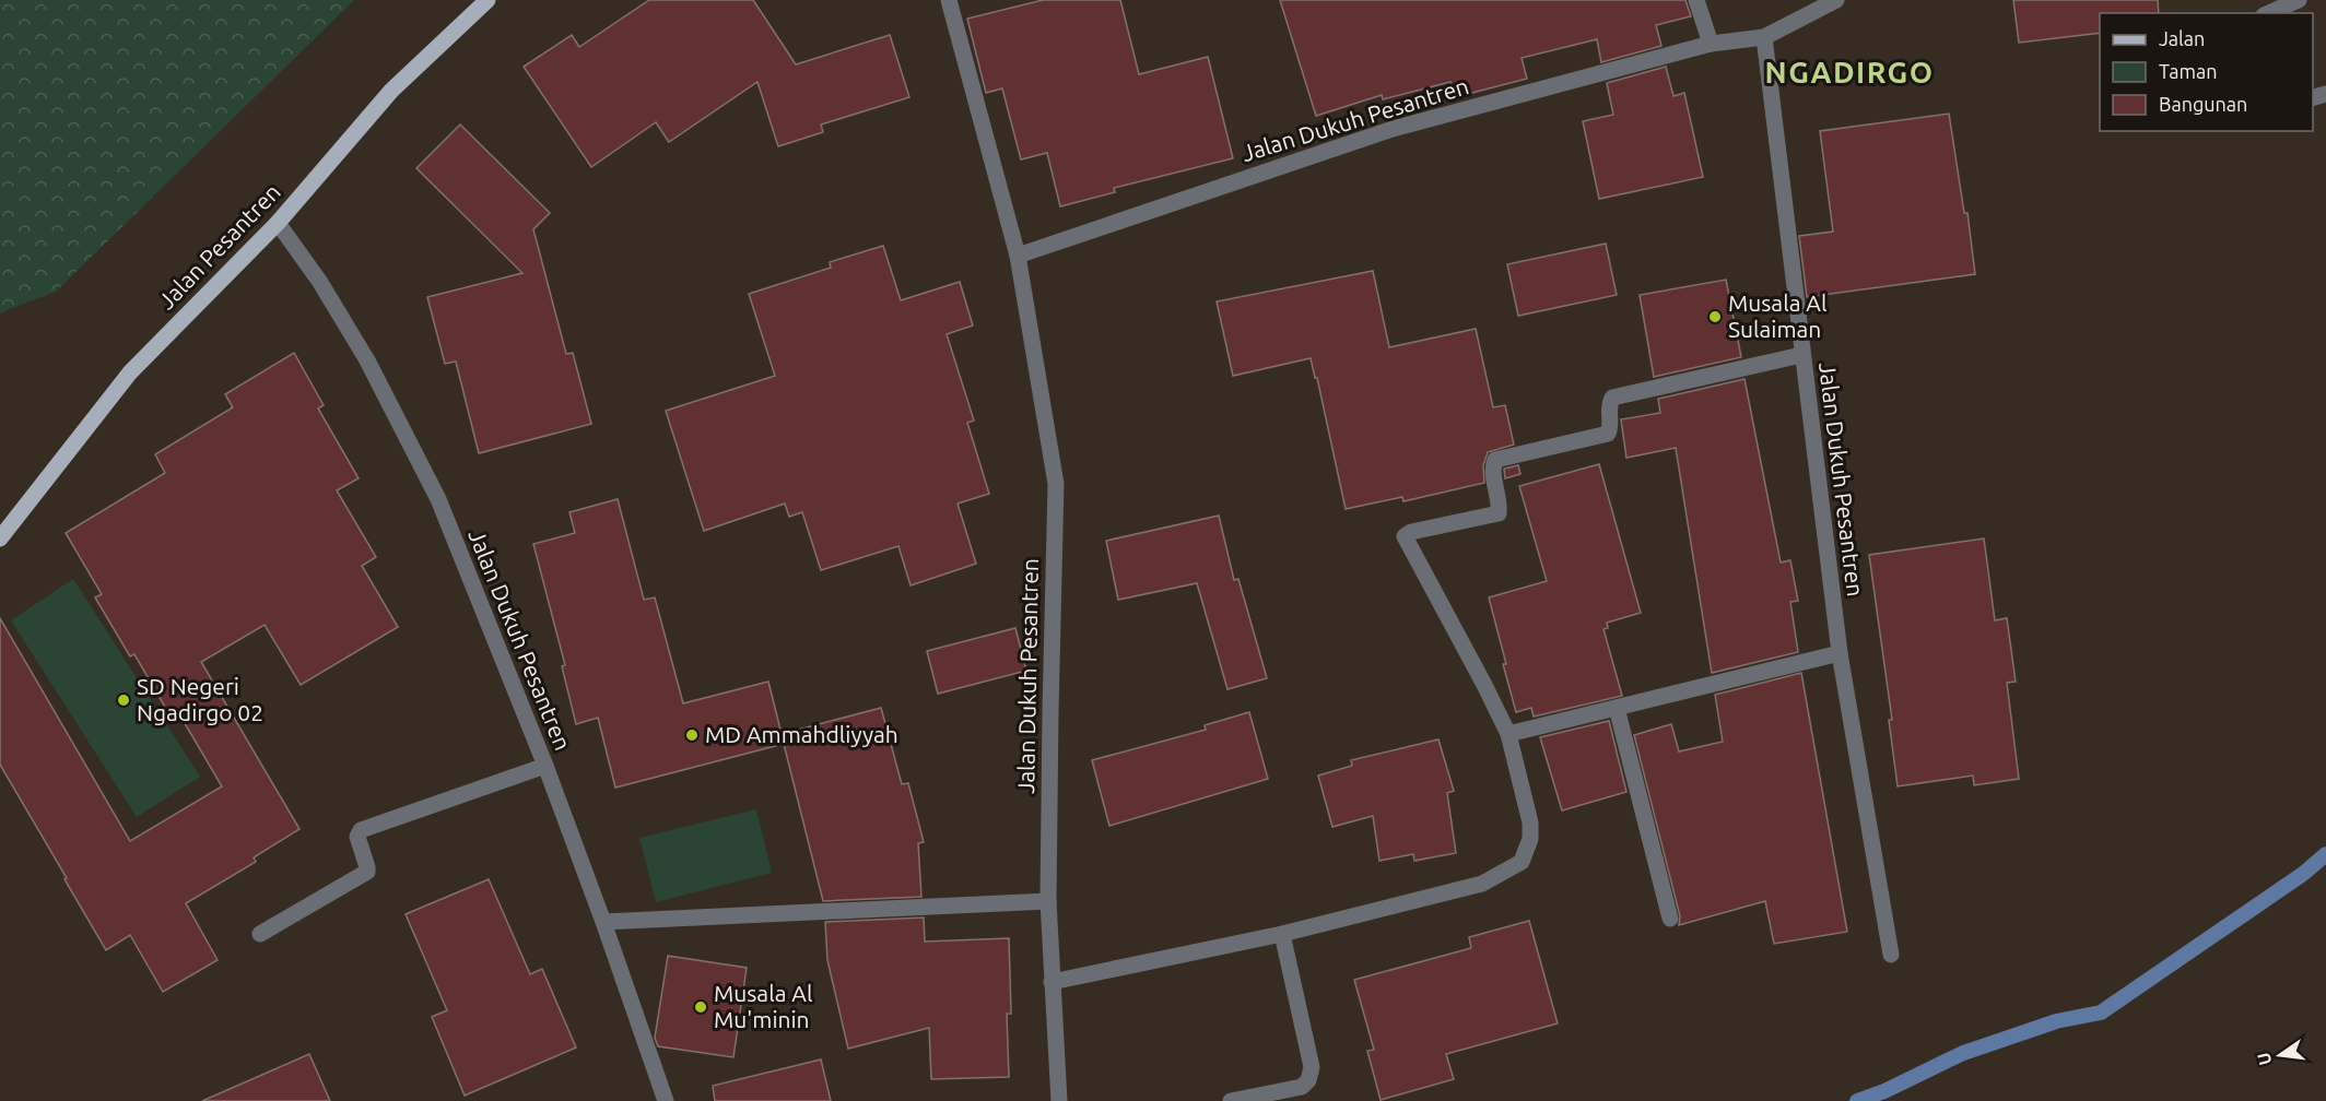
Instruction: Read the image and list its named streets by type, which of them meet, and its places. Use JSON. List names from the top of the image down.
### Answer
{
  "streets": {
    "main road": ["Jalan Pesantren"],
    "street": ["Jalan Dukuh Pesantren"]
  },
  "crossings": [
    ["Jalan Dukuh Pesantren", "Jalan Pesantren"]
  ],
  "districts": ["NGADIRGO"],
  "places": [
    "Musala Al Sulaiman",
    "SD Negeri Ngadirgo 02",
    "MD Ammahdliyyah",
    "Musala Al Mu'minin"
  ],
  "legend": ["Jalan", "Taman", "Bangunan"],
  "north": "left"
}
